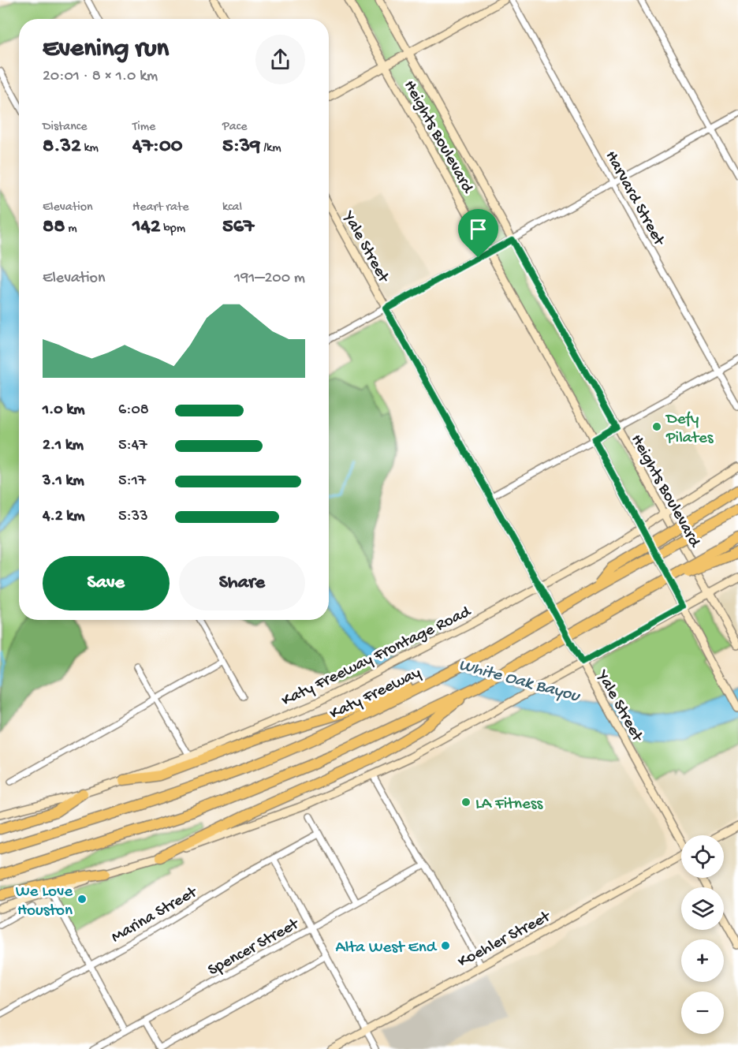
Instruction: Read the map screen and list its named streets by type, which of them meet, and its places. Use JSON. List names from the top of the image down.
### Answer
{
  "streets": {
    "highway": ["Katy Freeway"],
    "main road": [
      "Heights Boulevard",
      "Yale Street",
      "Katy Freeway Frontage Road",
      "Koehler Street"
    ],
    "street": ["Harvard Street", "Marina Street", "Spencer Street"]
  },
  "crossings": [
    ["Heights Boulevard", "Katy Freeway Frontage Road"],
    ["Yale Street", "Katy Freeway Frontage Road"]
  ],
  "water": ["White Oak Bayou"],
  "places": [
    "Defy Pilates",
    "LA Fitness",
    "We Love Houston",
    "Alta West End"
  ],
  "page": {
    "heading": ["Evening run", "20:01 · 8 × 1.0 km"],
    "stats": [
      ["Distance", "8.32 km"],
      ["Time", "47:00"],
      ["Pace", "5:39 /km"],
      ["Elevation", "88 m"],
      ["Heart rate", "142 bpm"],
      ["kcal", "567"]
    ],
    "chart": ["Elevation", "191–200 m"],
    "list": [
      {
        "name": "1.0 km",
        "note": "6:08"
      },
      {
        "name": "2.1 km",
        "note": "5:47"
      },
      {
        "name": "3.1 km",
        "note": "5:17"
      },
      {
        "name": "4.2 km",
        "note": "5:33"
      }
    ],
    "buttons": ["Save", "Share"],
    "map_buttons": ["+", "−"]
  }
}
